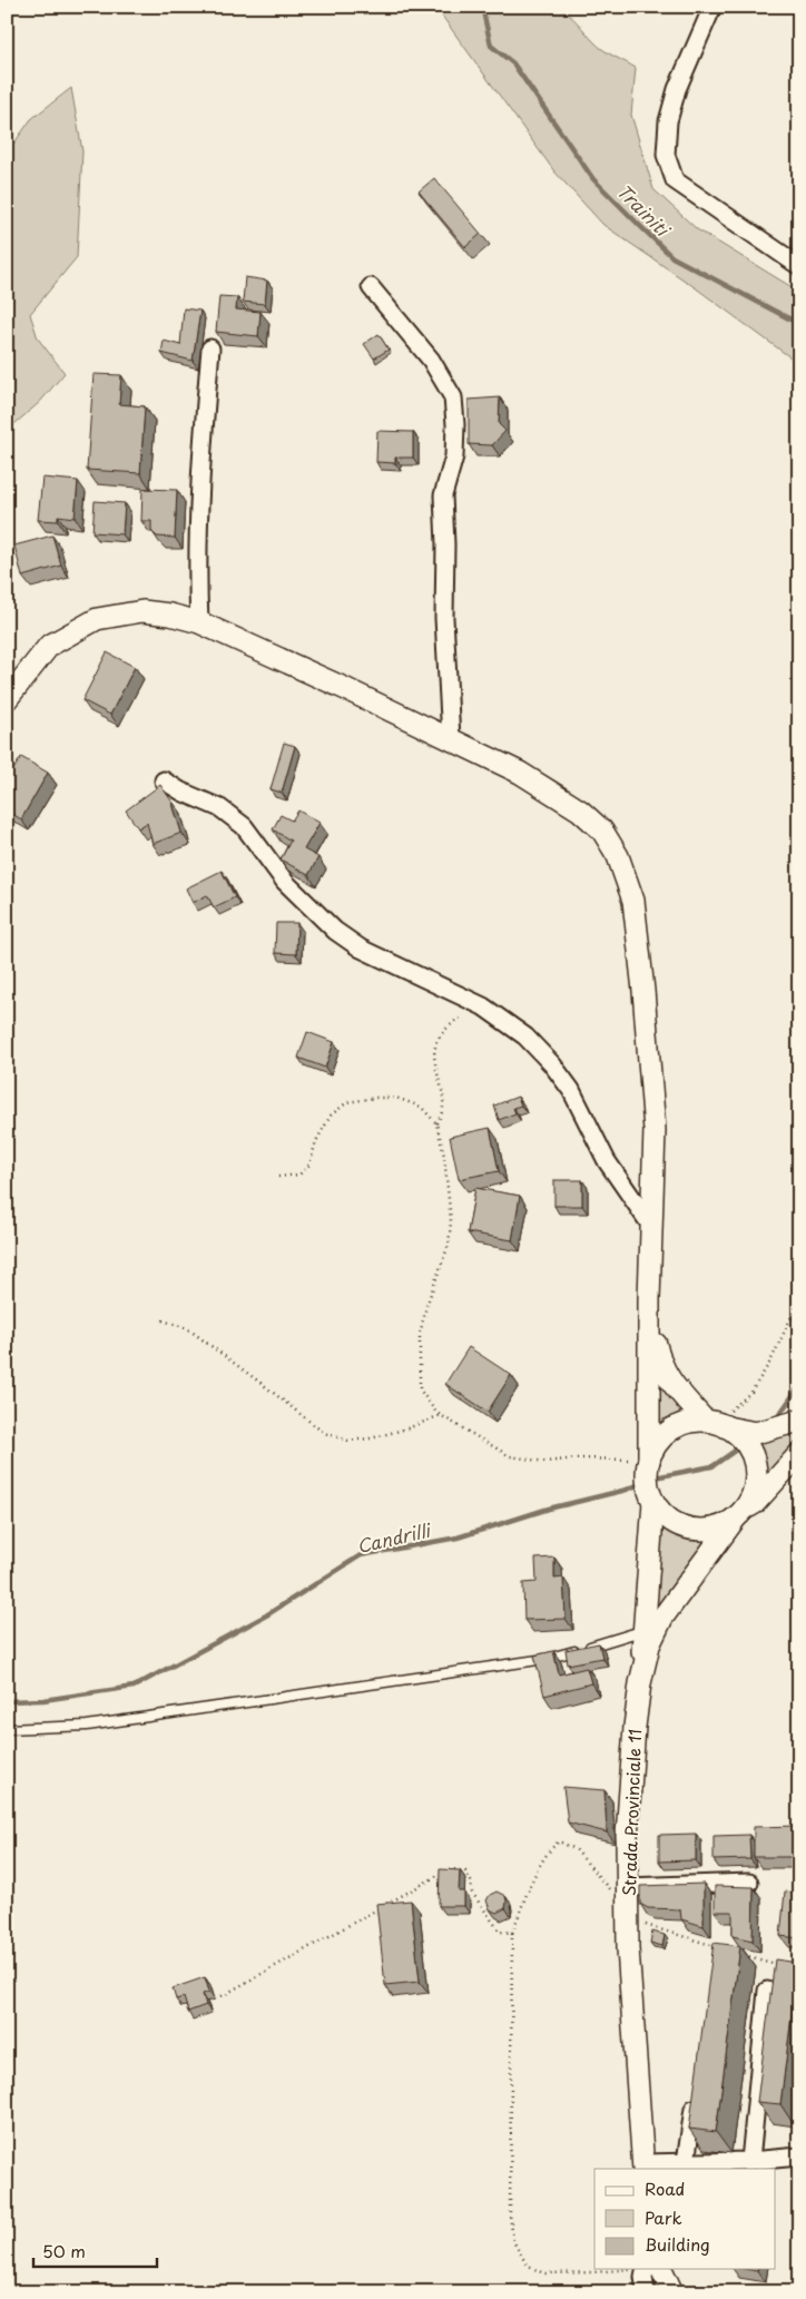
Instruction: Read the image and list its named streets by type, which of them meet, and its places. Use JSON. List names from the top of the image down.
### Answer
{
  "streets": {
    "street": ["Strada Provinciale 11"]
  },
  "water": ["Trainiti", "Candrilli"],
  "legend": ["Road", "Park", "Building"],
  "scale_bar": "50 m"
}
